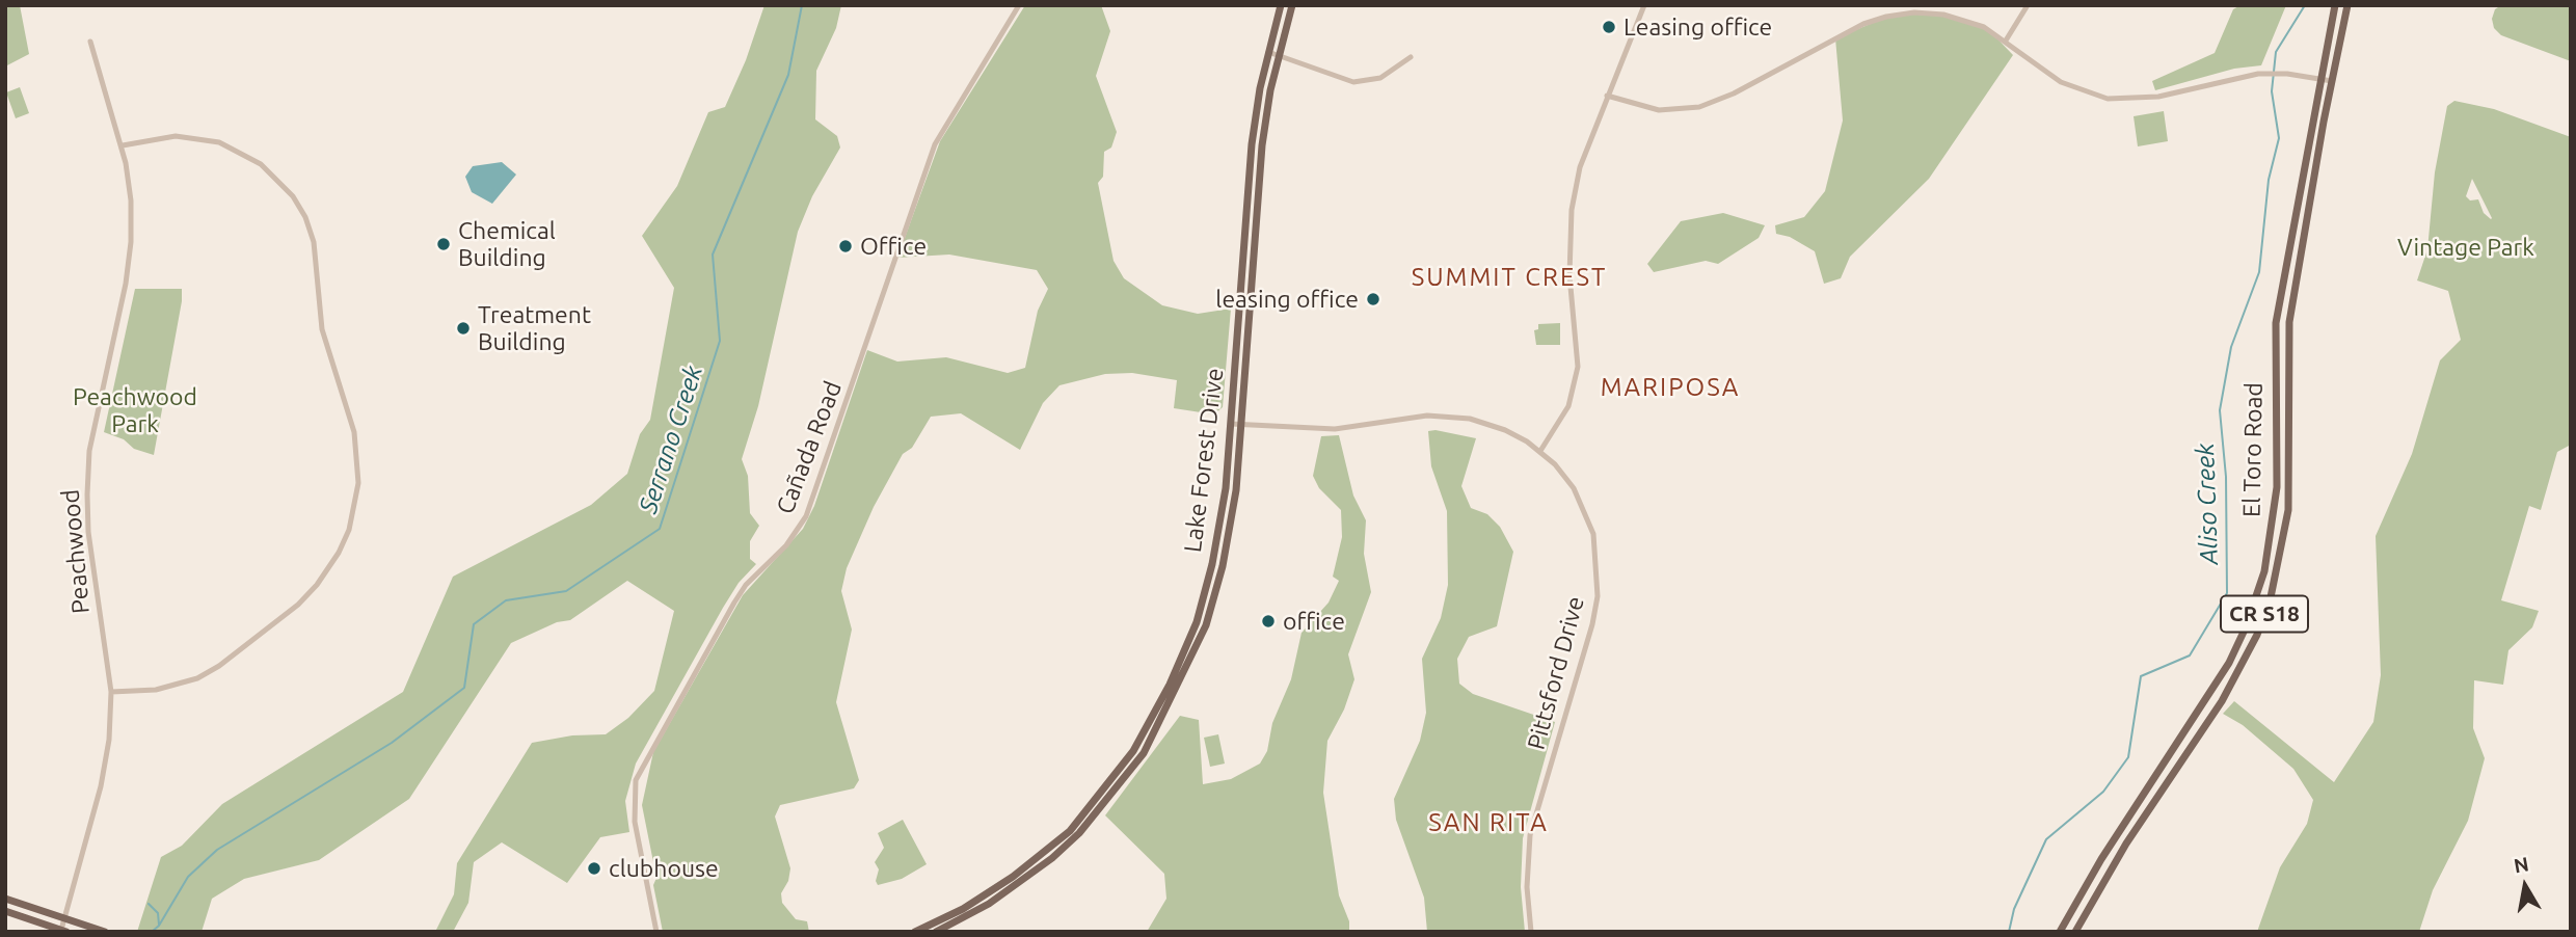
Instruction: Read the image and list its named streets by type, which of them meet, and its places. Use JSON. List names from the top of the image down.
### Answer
{
  "streets": {
    "main road": ["El Toro Road", "Lake Forest Drive", "CR S18"],
    "street": ["Cañada Road", "Peachwood", "Pittsford Drive"]
  },
  "crossings": [
    ["Lake Forest Drive", "Pittsford Drive"]
  ],
  "districts": ["SUMMIT CREST", "MARIPOSA", "SAN RITA"],
  "water": ["Serrano Creek", "Aliso Creek"],
  "parks": ["Vintage Park", "Peachwood Park"],
  "places": [
    "Leasing office",
    "Chemical Building",
    "Office",
    "leasing office",
    "Treatment Building",
    "office",
    "clubhouse"
  ],
  "north": "top"
}
